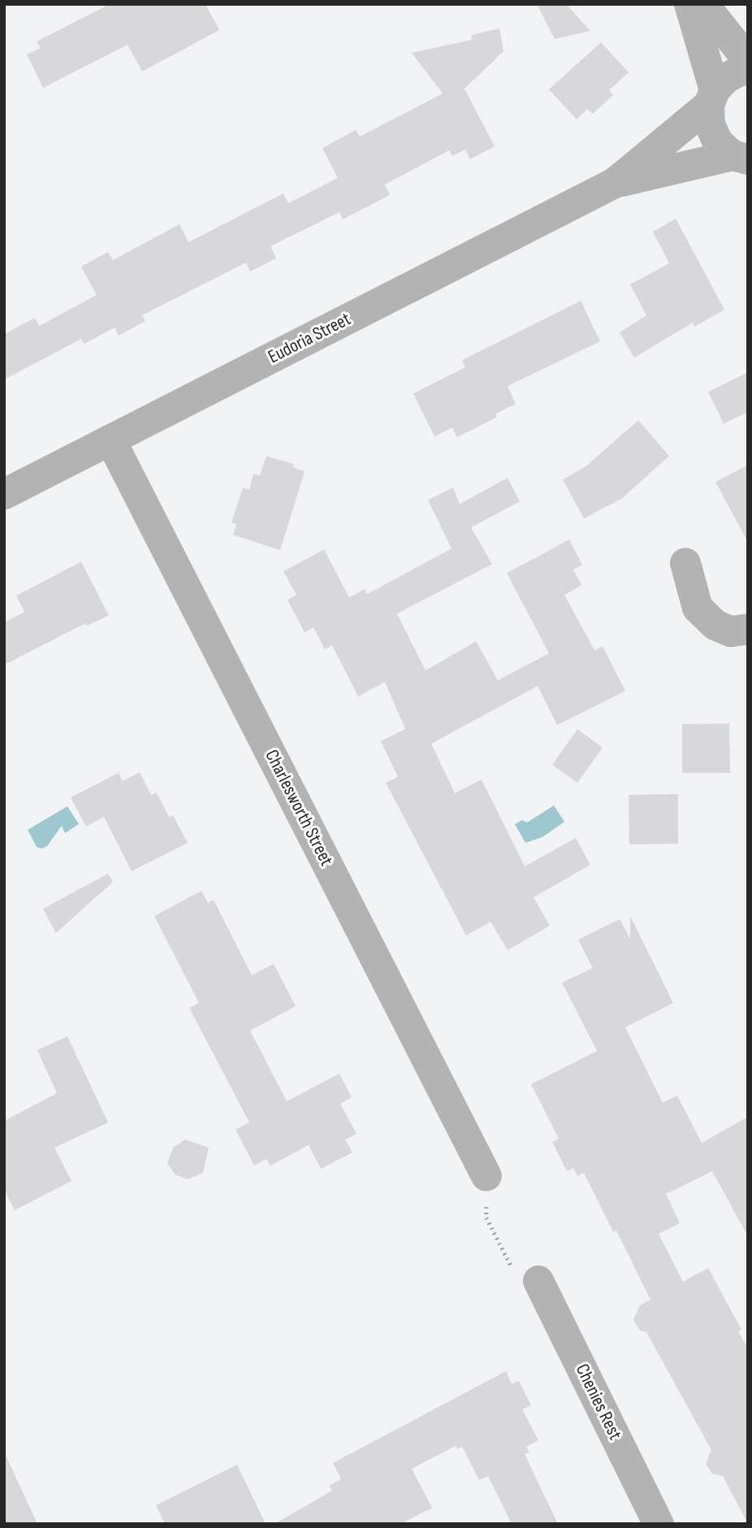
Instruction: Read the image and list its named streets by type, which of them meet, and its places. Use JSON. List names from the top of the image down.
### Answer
{
  "streets": {
    "street": ["Eudoria Street", "Charlesworth Street", "Chenies Rest"]
  },
  "crossings": [
    ["Eudoria Street", "Charlesworth Street"]
  ]
}
